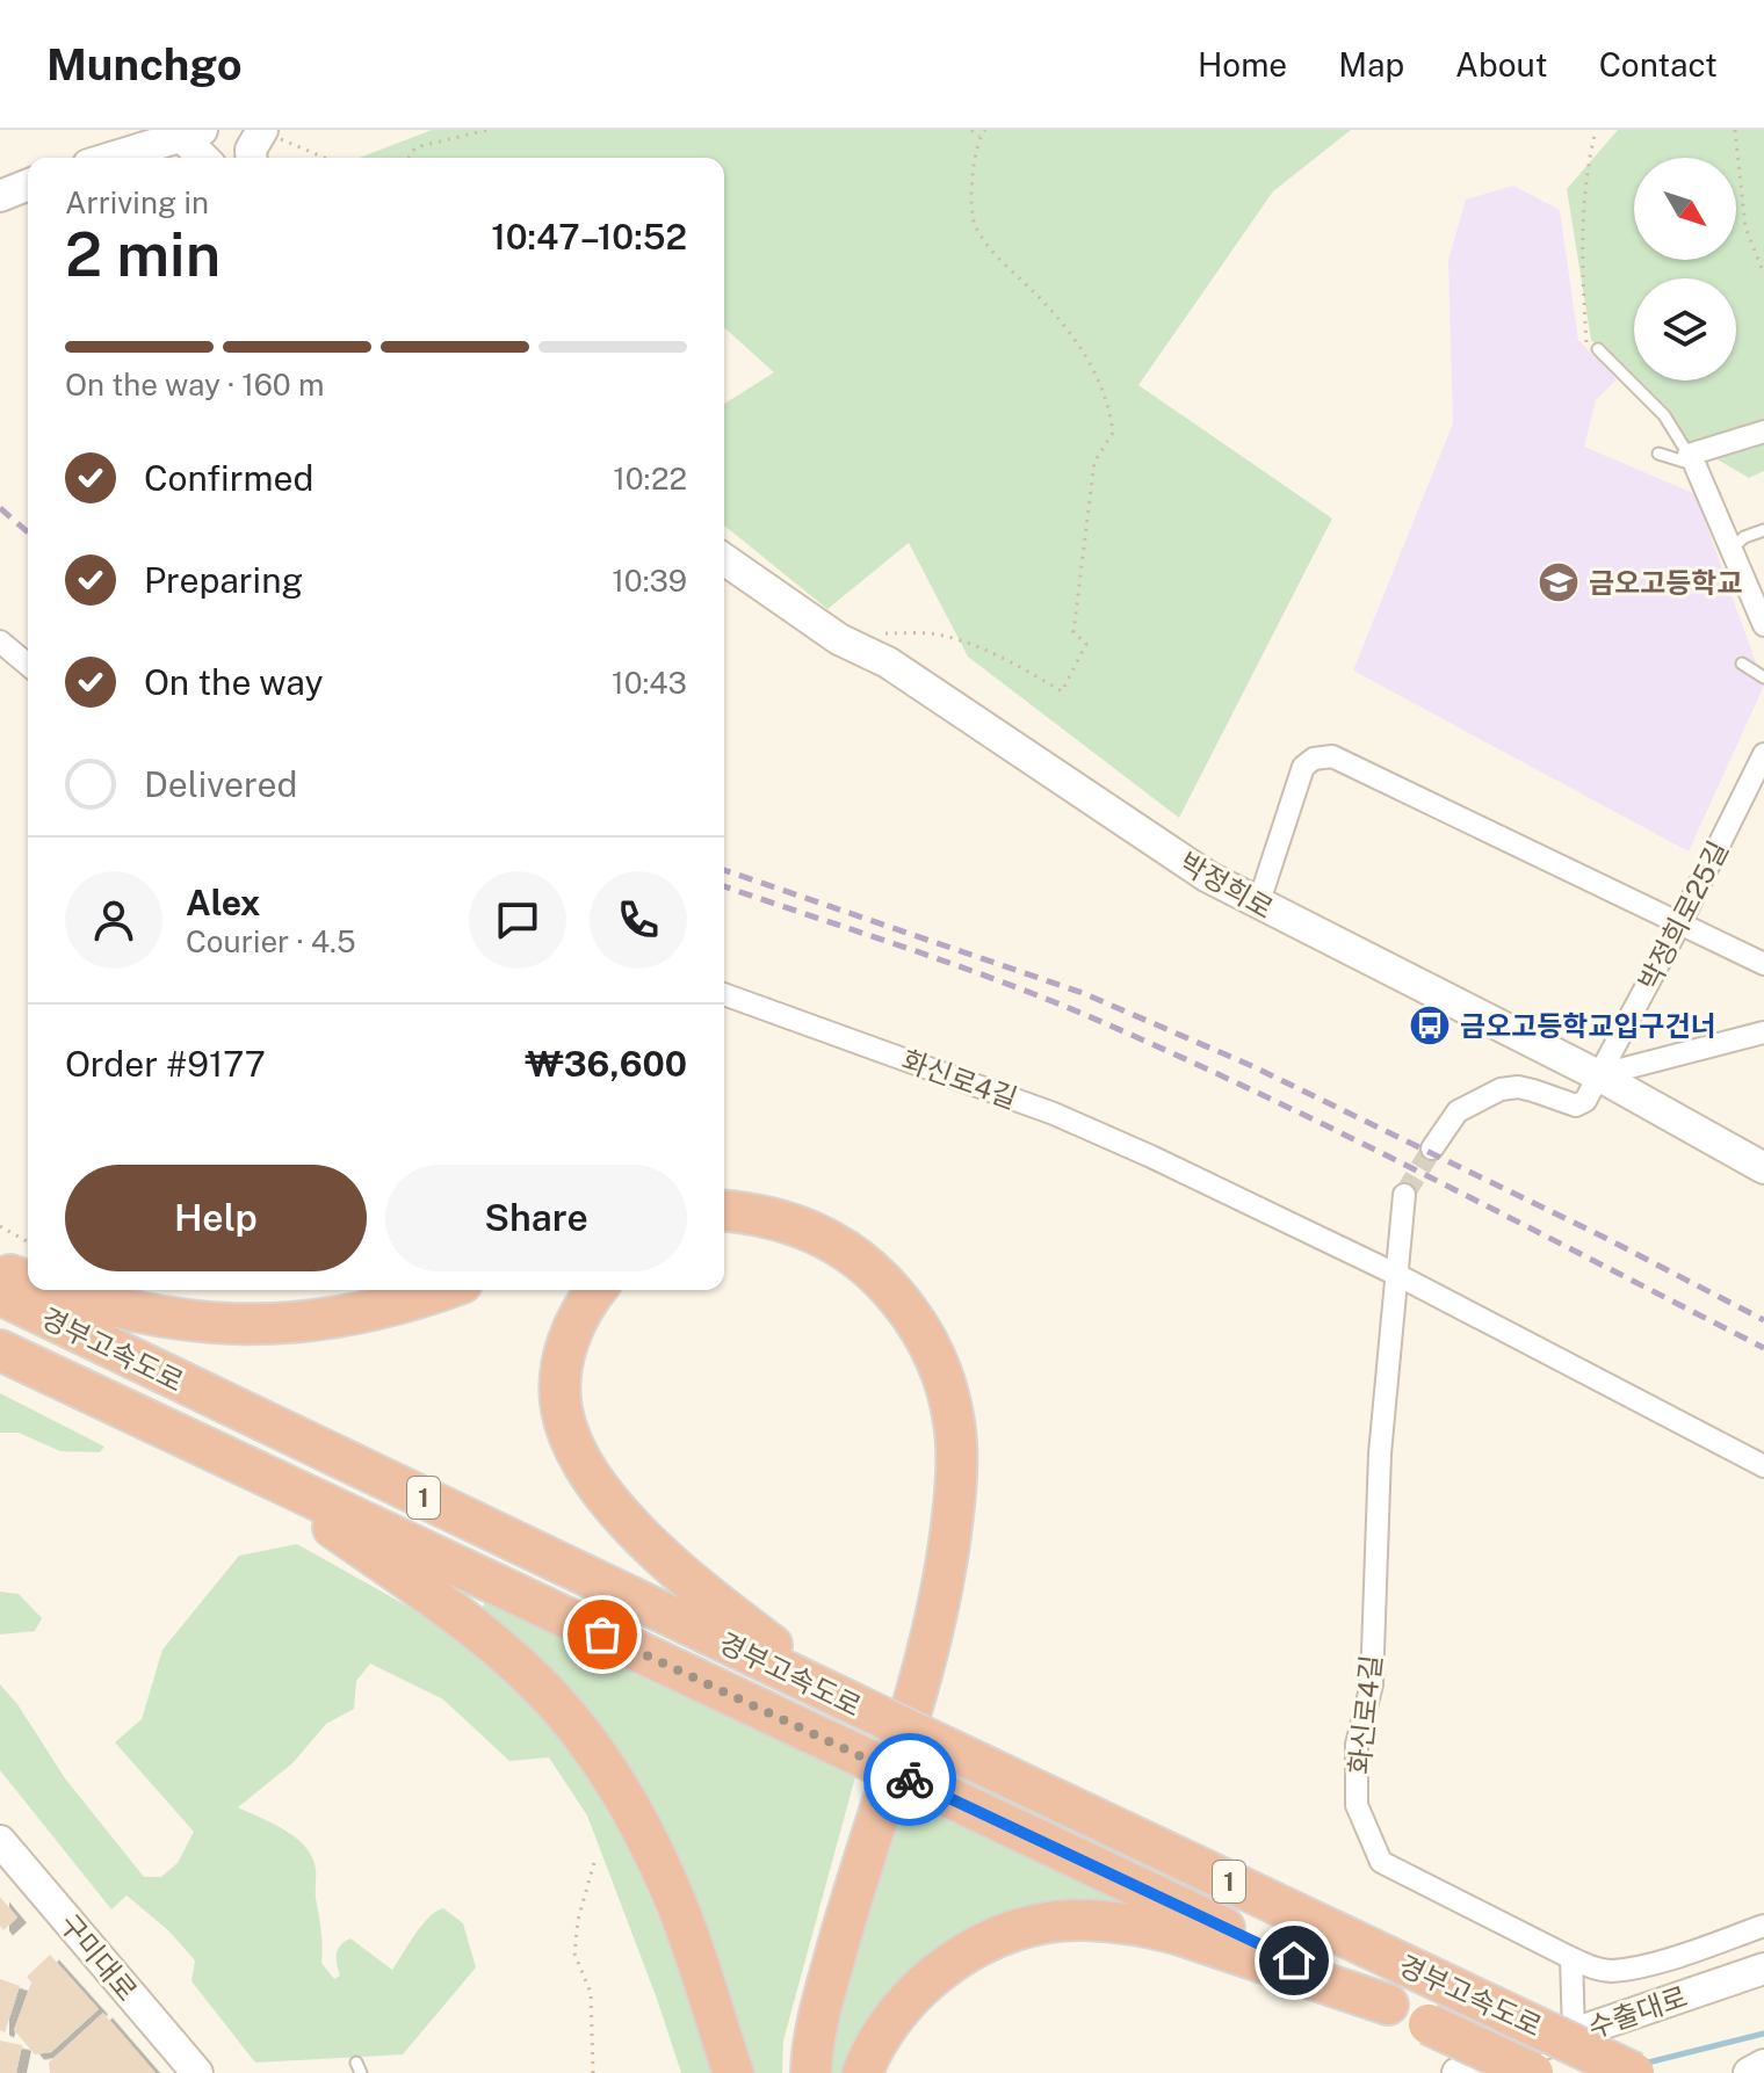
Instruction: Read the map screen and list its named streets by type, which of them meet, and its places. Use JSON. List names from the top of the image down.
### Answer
{
  "streets": {
    "highway": ["경부고속도로", "1"],
    "street": [
      "박정희로",
      "박정희로25길",
      "화신로4길",
      "구미대로",
      "수출대로"
    ]
  },
  "crossings": [
    ["박정희로", "박정희로25길"]
  ],
  "places": {
    "school or university": ["금오고등학교"],
    "bus stop": ["금오고등학교입구건너"]
  },
  "north": "bottom right",
  "page": {
    "header": "Munchgo",
    "nav": [
      "Home",
      "Map",
      "About",
      "Contact"
    ],
    "heading": ["2 min", "Arriving in", "10:47–10:52"],
    "panel": [
      "Alex",
      "Courier · 4.5",
      "Order #9177",
      "₩36,600"
    ],
    "bar": "On the way · 160 m",
    "list": [
      ["Confirmed", "10:22"],
      ["Preparing", "10:39"],
      ["On the way", "10:43"],
      "Delivered"
    ],
    "buttons": ["Help", "Share"]
  }
}
